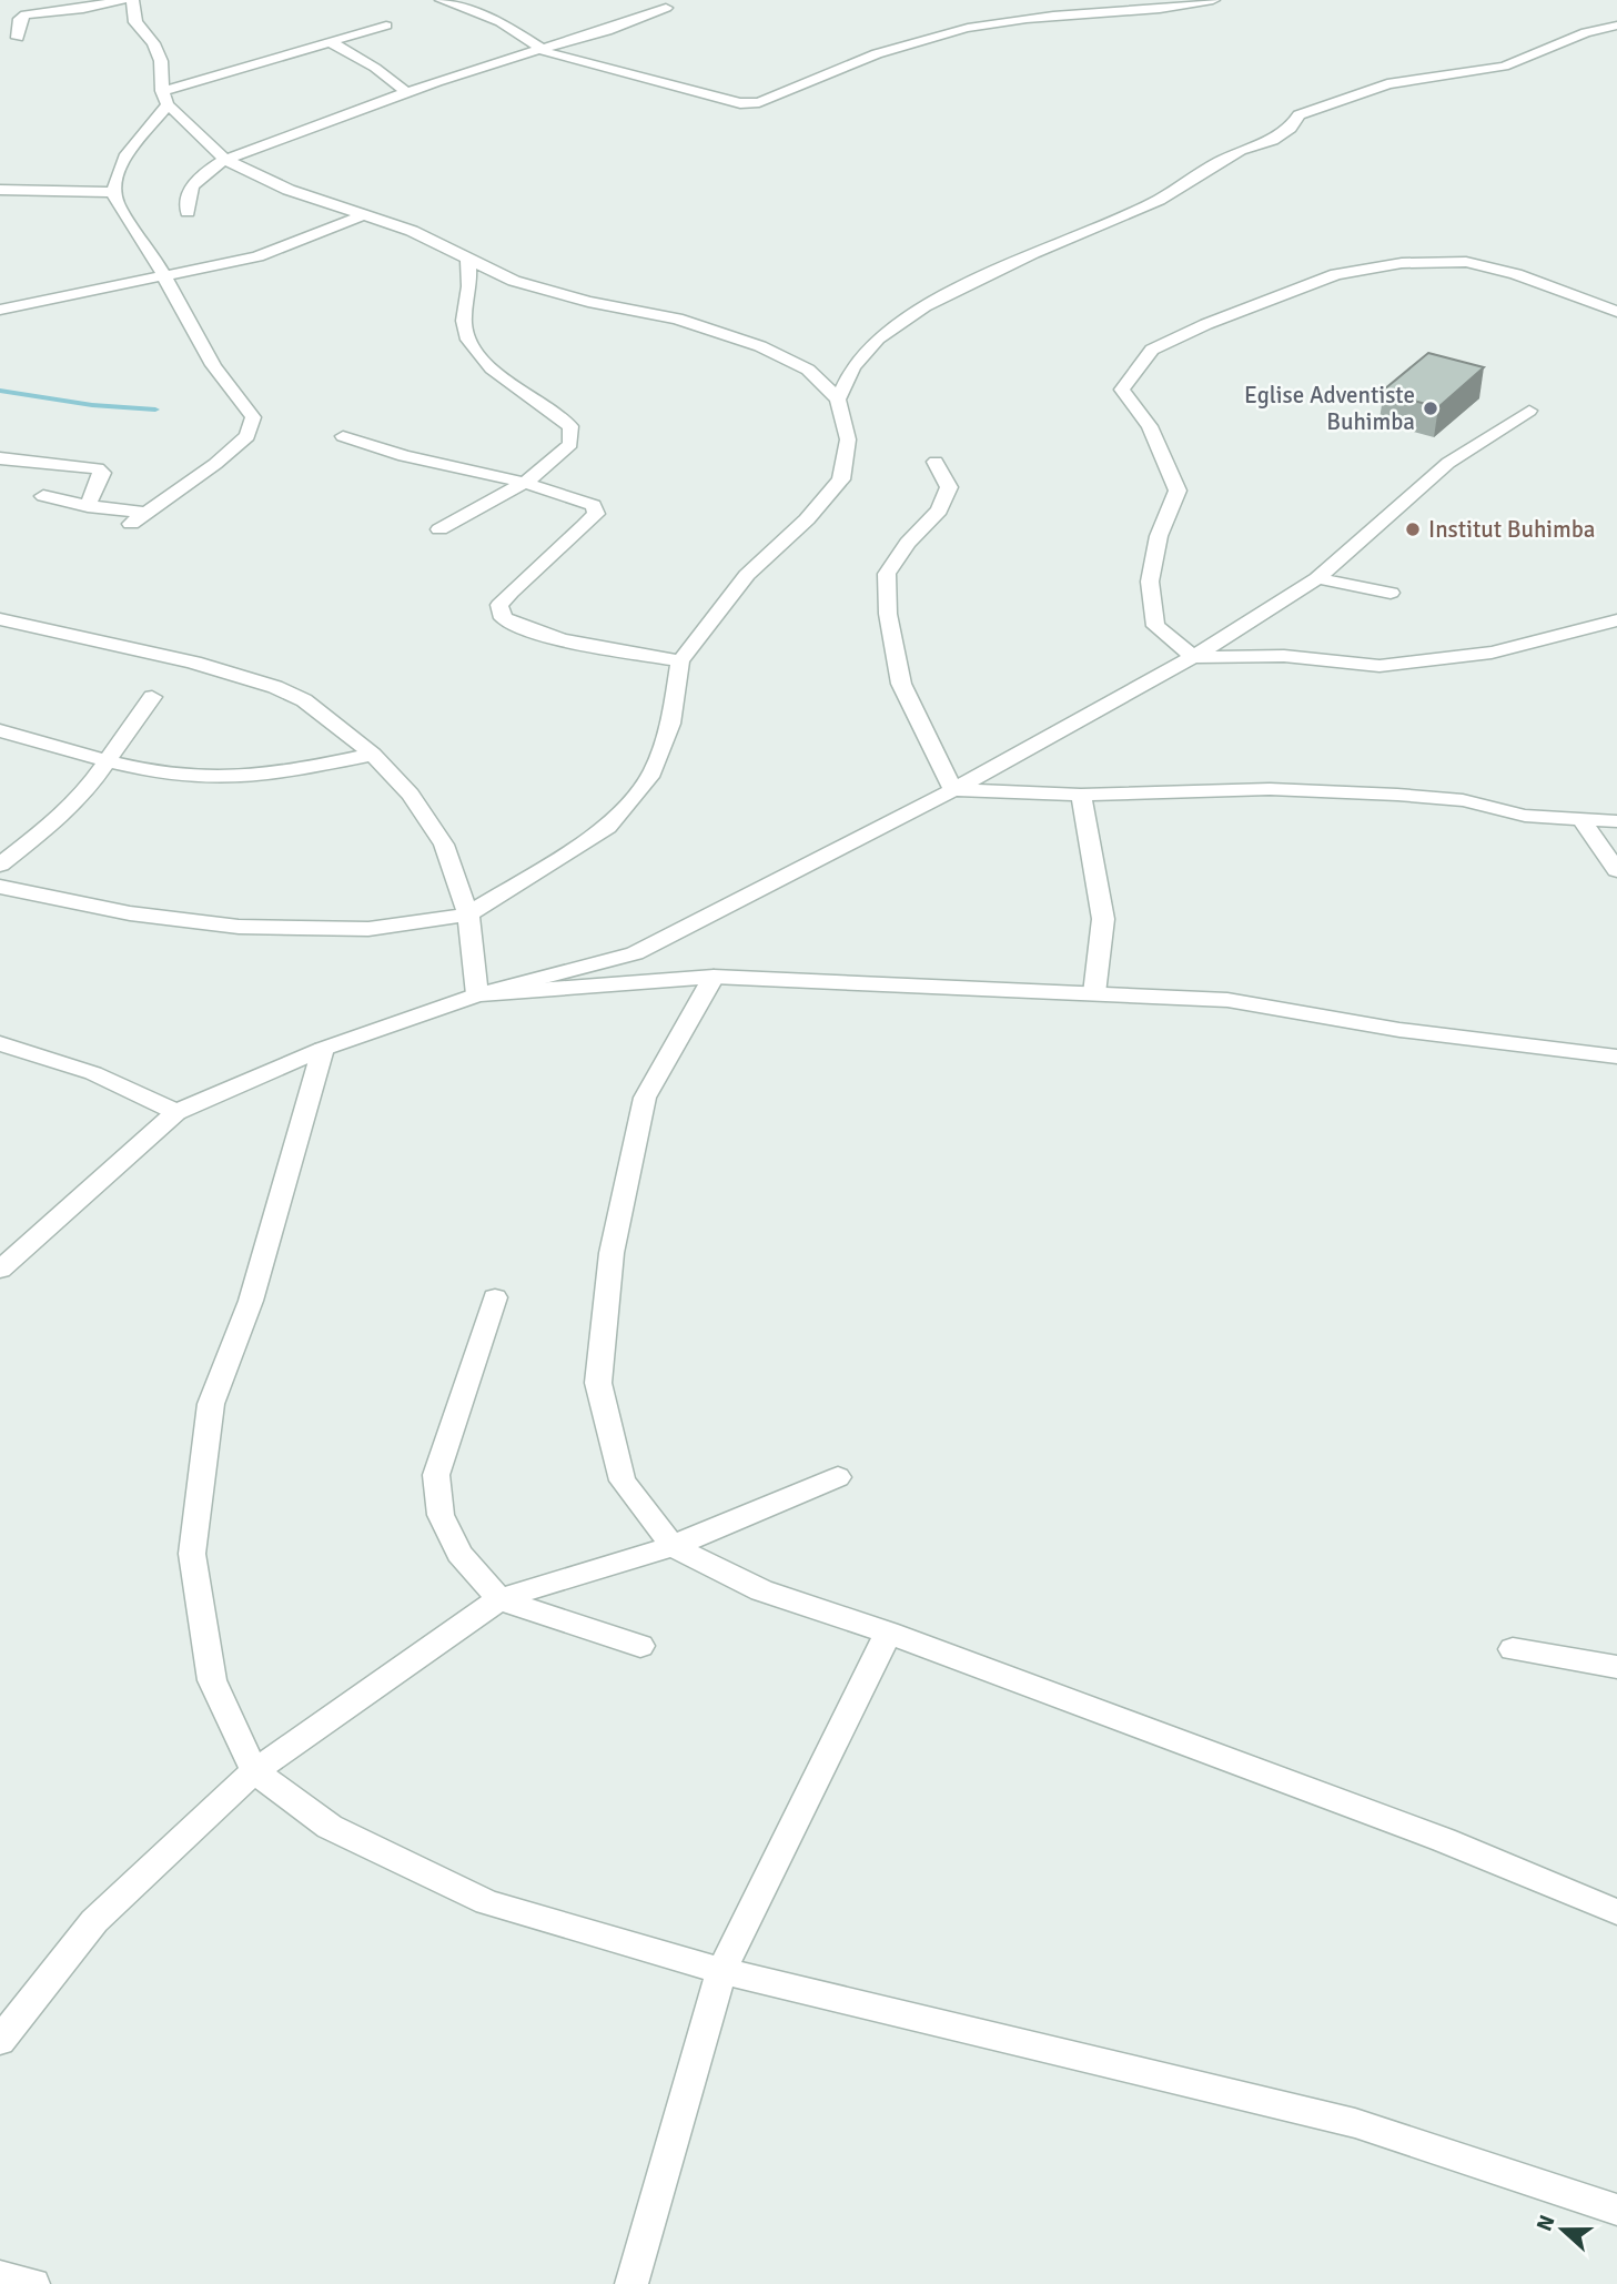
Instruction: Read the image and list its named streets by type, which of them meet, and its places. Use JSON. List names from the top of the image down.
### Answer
{
  "places": ["Eglise Adventiste Buhimba", "Institut Buhimba"],
  "north": "left"
}
